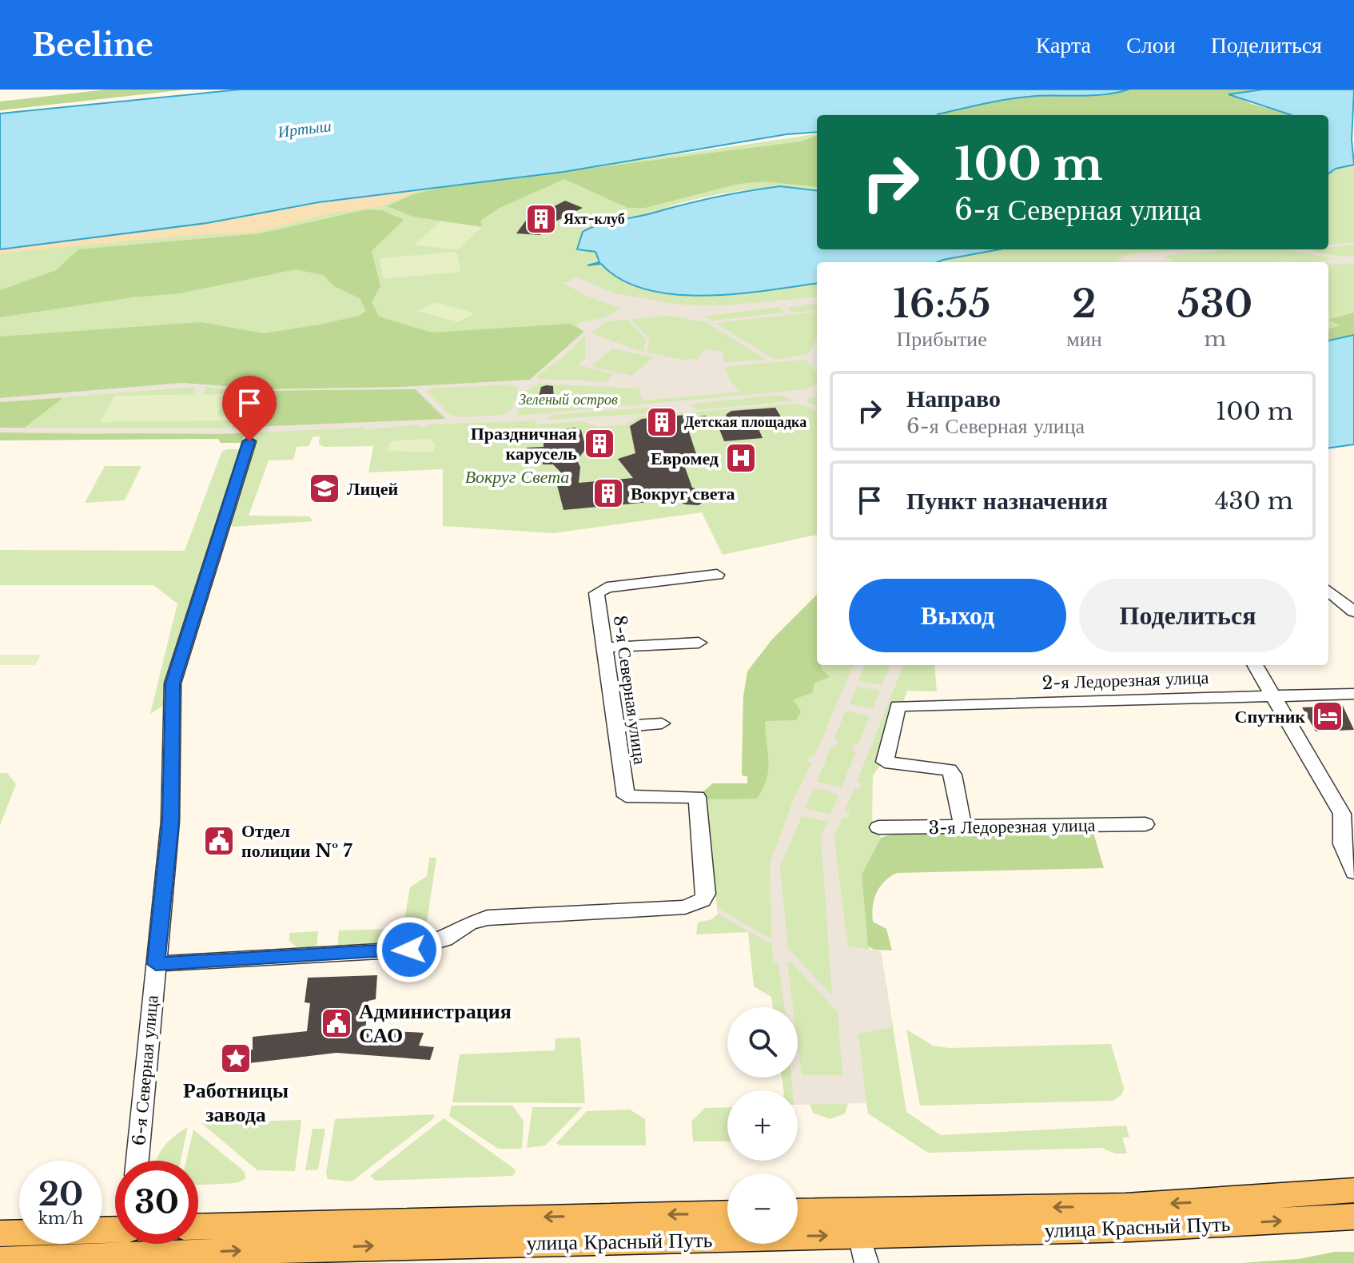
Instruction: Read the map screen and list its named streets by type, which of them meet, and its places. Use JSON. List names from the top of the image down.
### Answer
{
  "streets": {
    "main road": ["улица Красный Путь"],
    "street": [
      "2-я Ледорезная улица",
      "8-я Северная улица",
      "3-я Ледорезная улица",
      "6-я Северная улица"
    ]
  },
  "crossings": [
    ["2-я Ледорезная улица", "3-я Ледорезная улица"],
    ["8-я Северная улица", "6-я Северная улица"]
  ],
  "water": ["Иртыш"],
  "parks": ["Зеленый остров", "Вокруг Света"],
  "places": {
    "building": [
      "Яхт-клуб",
      "Детская площадка",
      "Праздничная карусель",
      "Вокруг света"
    ],
    "hospital": ["Евромед"],
    "school or university": ["Лицей"],
    "hotel": ["Спутник"],
    "public building": ["Отдел полиции № 7", "Администрация САО"],
    "place": ["Работницы завода"]
  },
  "page": {
    "header": "Beeline",
    "nav": ["Карта", "Слои", "Поделиться"],
    "turn": ["100 m", "6-я Северная улица"],
    "eta": [
      "16:55",
      "Прибытие",
      "2",
      "мин",
      "530",
      "m"
    ],
    "list": [
      {
        "name": "Направо",
        "note": "6-я Северная улица",
        "value": "100 m"
      },
      {
        "name": "Пункт назначения",
        "value": "430 m"
      }
    ],
    "buttons": ["Выход", "Поделиться"],
    "map_buttons": ["+", "−"],
    "speed": "20 km/h",
    "limit": "30"
  }
}
